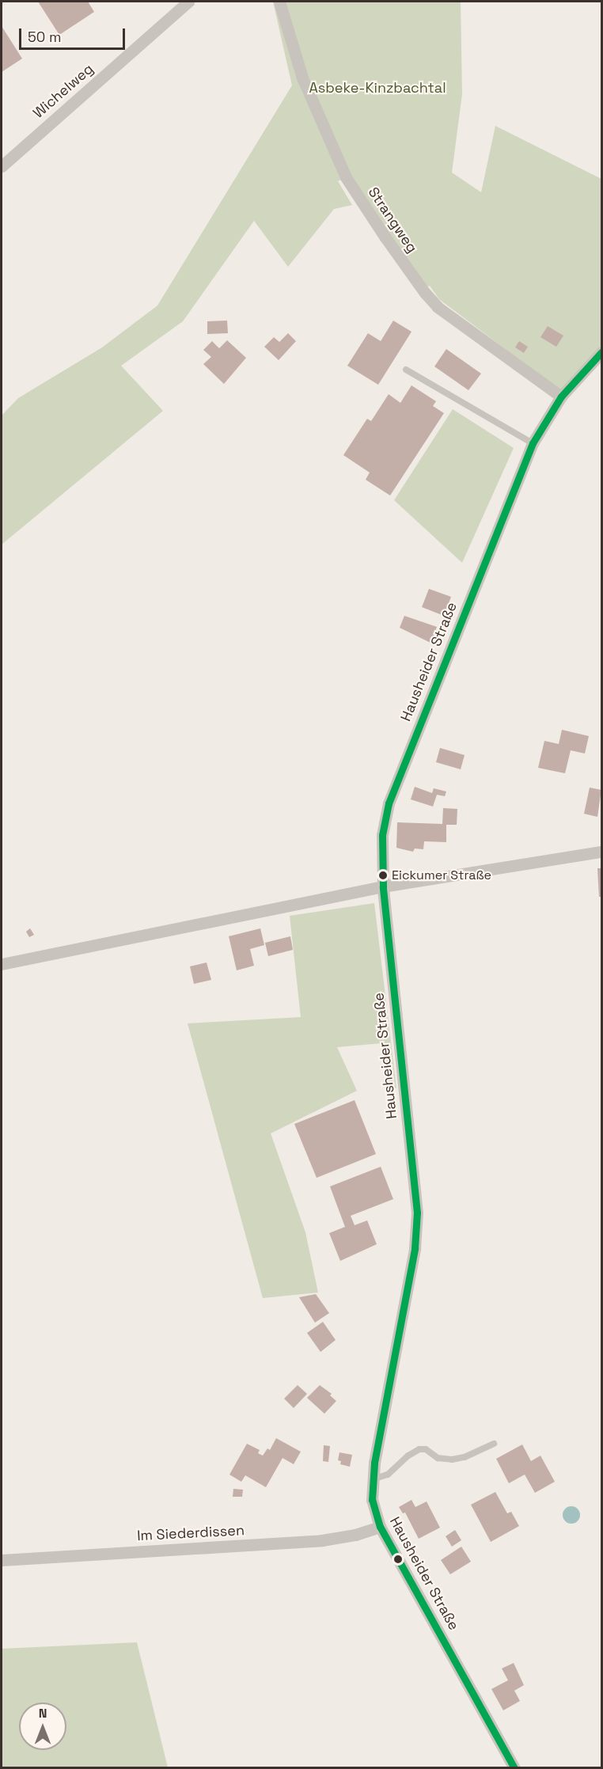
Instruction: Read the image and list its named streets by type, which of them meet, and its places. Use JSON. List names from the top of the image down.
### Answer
{
  "streets": {
    "street": [
      "Wichelweg",
      "Strangweg",
      "Hausheider Straße",
      "Im Siederdissen"
    ]
  },
  "crossings": [
    ["Strangweg", "Hausheider Straße"],
    ["Hausheider Straße", "Im Siederdissen"]
  ],
  "parks": ["Asbeke-Kinzbachtal"],
  "places": ["Eickumer Straße"],
  "scale_bar": "50 m",
  "north": "top"
}
